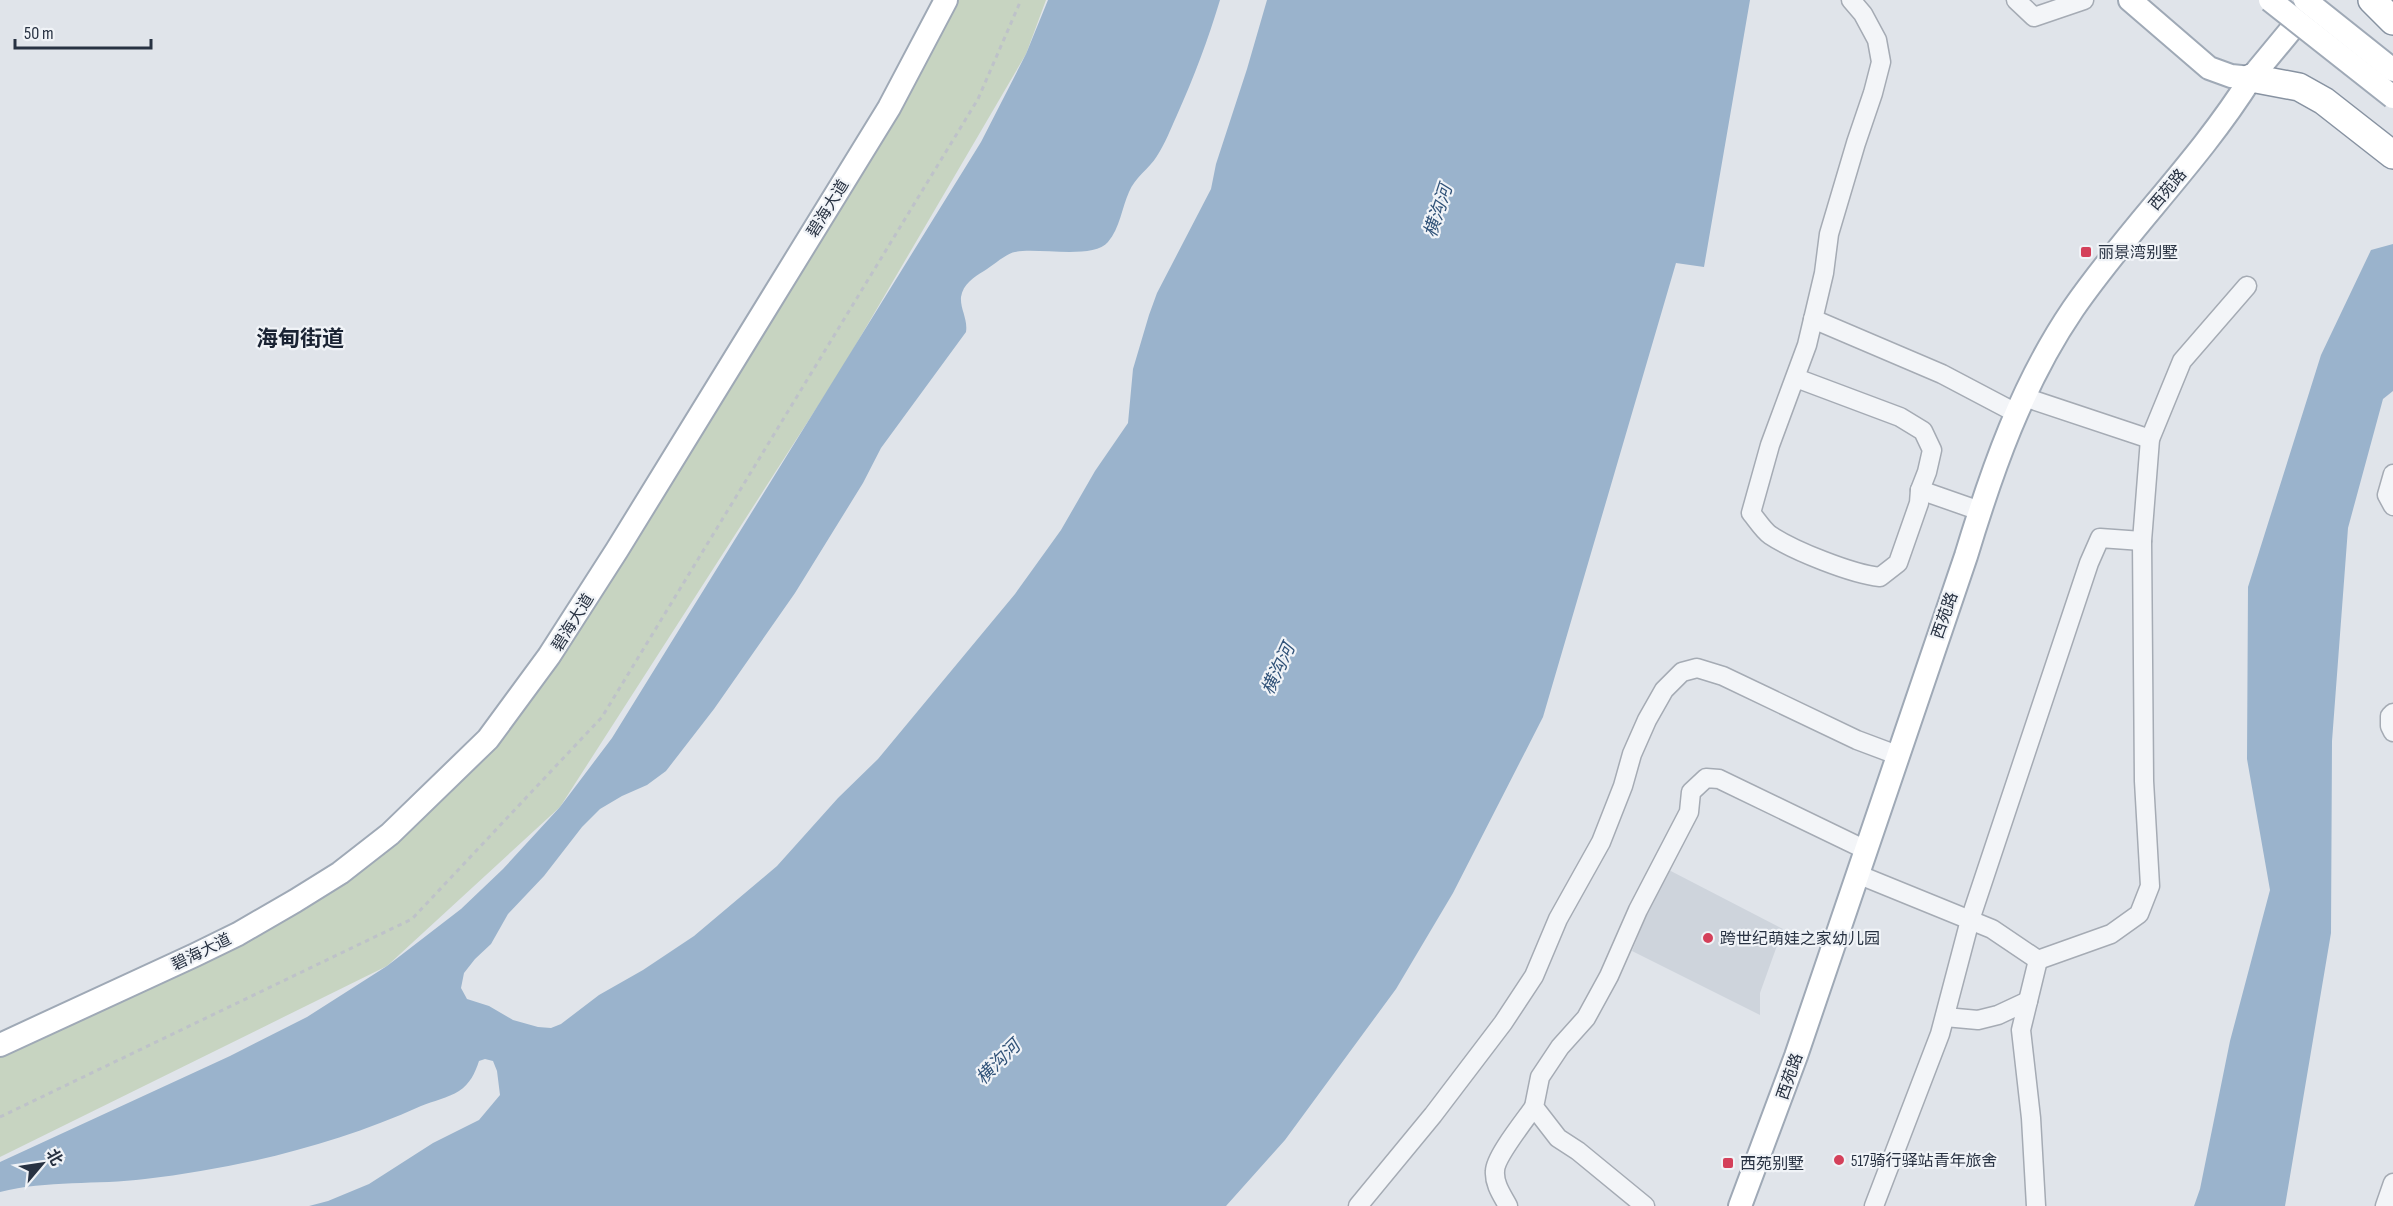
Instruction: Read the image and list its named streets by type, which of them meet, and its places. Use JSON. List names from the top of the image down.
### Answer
{
  "streets": {
    "main road": ["西苑路", "碧海大道"]
  },
  "districts": ["海甸街道"],
  "water": ["横沟河"],
  "places": {
    "transit": ["丽景湾别墅", "西苑别墅"],
    "other": ["跨世纪萌娃之家幼儿园", "517骑行驿站青年旅舍"]
  },
  "scale_bar": "50 m",
  "north": "top right"
}
